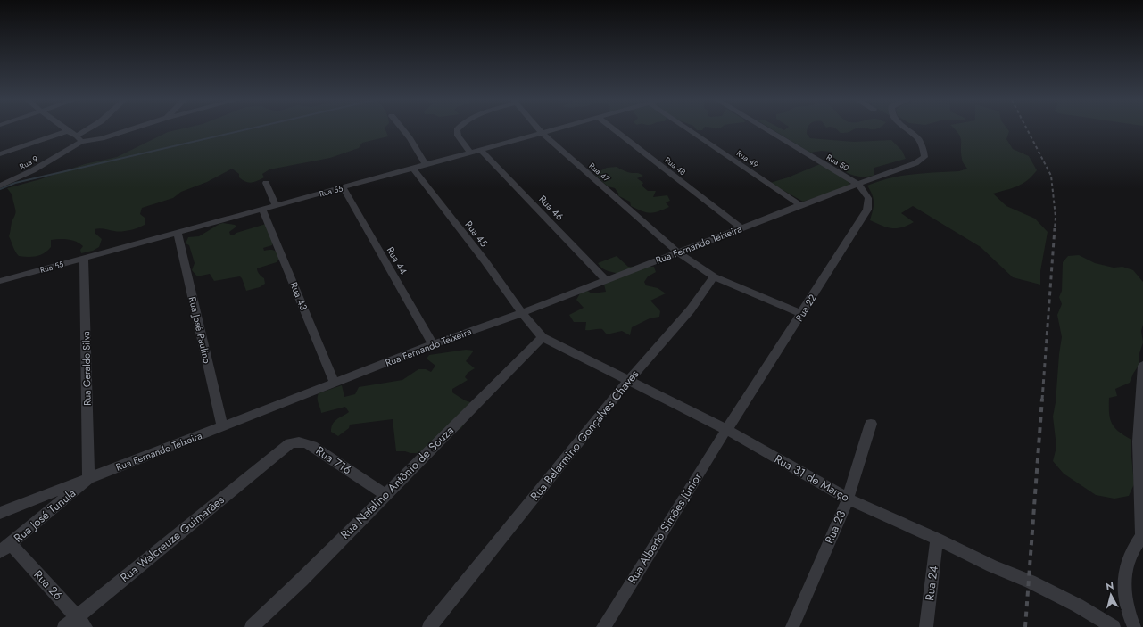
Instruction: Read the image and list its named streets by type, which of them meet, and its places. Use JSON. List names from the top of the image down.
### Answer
{
  "streets": {
    "street": [
      "Rua 49",
      "Rua 9",
      "Rua 50",
      "Rua 48",
      "Rua 47",
      "Rua 55",
      "Rua 46",
      "Rua 45",
      "Rua Fernando Teixeira",
      "Rua 44",
      "Rua 43",
      "Rua 22",
      "Rua José Paulino",
      "Rua Geraldo Silva",
      "Rua Belarmino Gonçalves Chaves",
      "Rua 716",
      "Rua 31 de Março",
      "Rua Natalino Antônio de Souza",
      "Rua José Tunula",
      "Rua 23",
      "Rua Alberto Simões Júnior",
      "Rua Walcreuze Guimarães",
      "Rua 24",
      "Rua 26"
    ]
  },
  "crossings": [
    ["Rua 49", "Rua Fernando Teixeira"],
    ["Rua 50", "Rua Fernando Teixeira"],
    ["Rua 50", "Rua 22"],
    ["Rua 48", "Rua Fernando Teixeira"],
    ["Rua 47", "Rua 55"],
    ["Rua 47", "Rua Fernando Teixeira"],
    ["Rua 55", "Rua 46"],
    ["Rua 55", "Rua 45"],
    ["Rua 55", "Rua 44"],
    ["Rua 55", "Rua 43"],
    ["Rua 55", "Rua José Paulino"],
    ["Rua 55", "Rua Geraldo Silva"],
    ["Rua 46", "Rua Fernando Teixeira"],
    ["Rua 45", "Rua Fernando Teixeira"],
    ["Rua 45", "Rua 31 de Março"],
    ["Rua Fernando Teixeira", "Rua 44"],
    ["Rua Fernando Teixeira", "Rua 43"],
    ["Rua Fernando Teixeira", "Rua 22"],
    ["Rua Fernando Teixeira", "Rua José Paulino"],
    ["Rua Fernando Teixeira", "Rua Geraldo Silva"],
    ["Rua Fernando Teixeira", "Rua 31 de Março"],
    ["Rua Fernando Teixeira", "Rua José Tunula"],
    ["Rua 22", "Rua 31 de Março"],
    ["Rua 22", "Rua Alberto Simões Júnior"],
    ["Rua Geraldo Silva", "Rua José Tunula"],
    ["Rua Belarmino Gonçalves Chaves", "Rua 31 de Março"],
    ["Rua 716", "Rua Natalino Antônio de Souza"],
    ["Rua 716", "Rua Walcreuze Guimarães"],
    ["Rua 31 de Março", "Rua Natalino Antônio de Souza"],
    ["Rua 31 de Março", "Rua 23"],
    ["Rua 31 de Março", "Rua Alberto Simões Júnior"],
    ["Rua 31 de Março", "Rua 24"],
    ["Rua José Tunula", "Rua 26"],
    ["Rua Walcreuze Guimarães", "Rua 26"]
  ],
  "north": "top"
}
